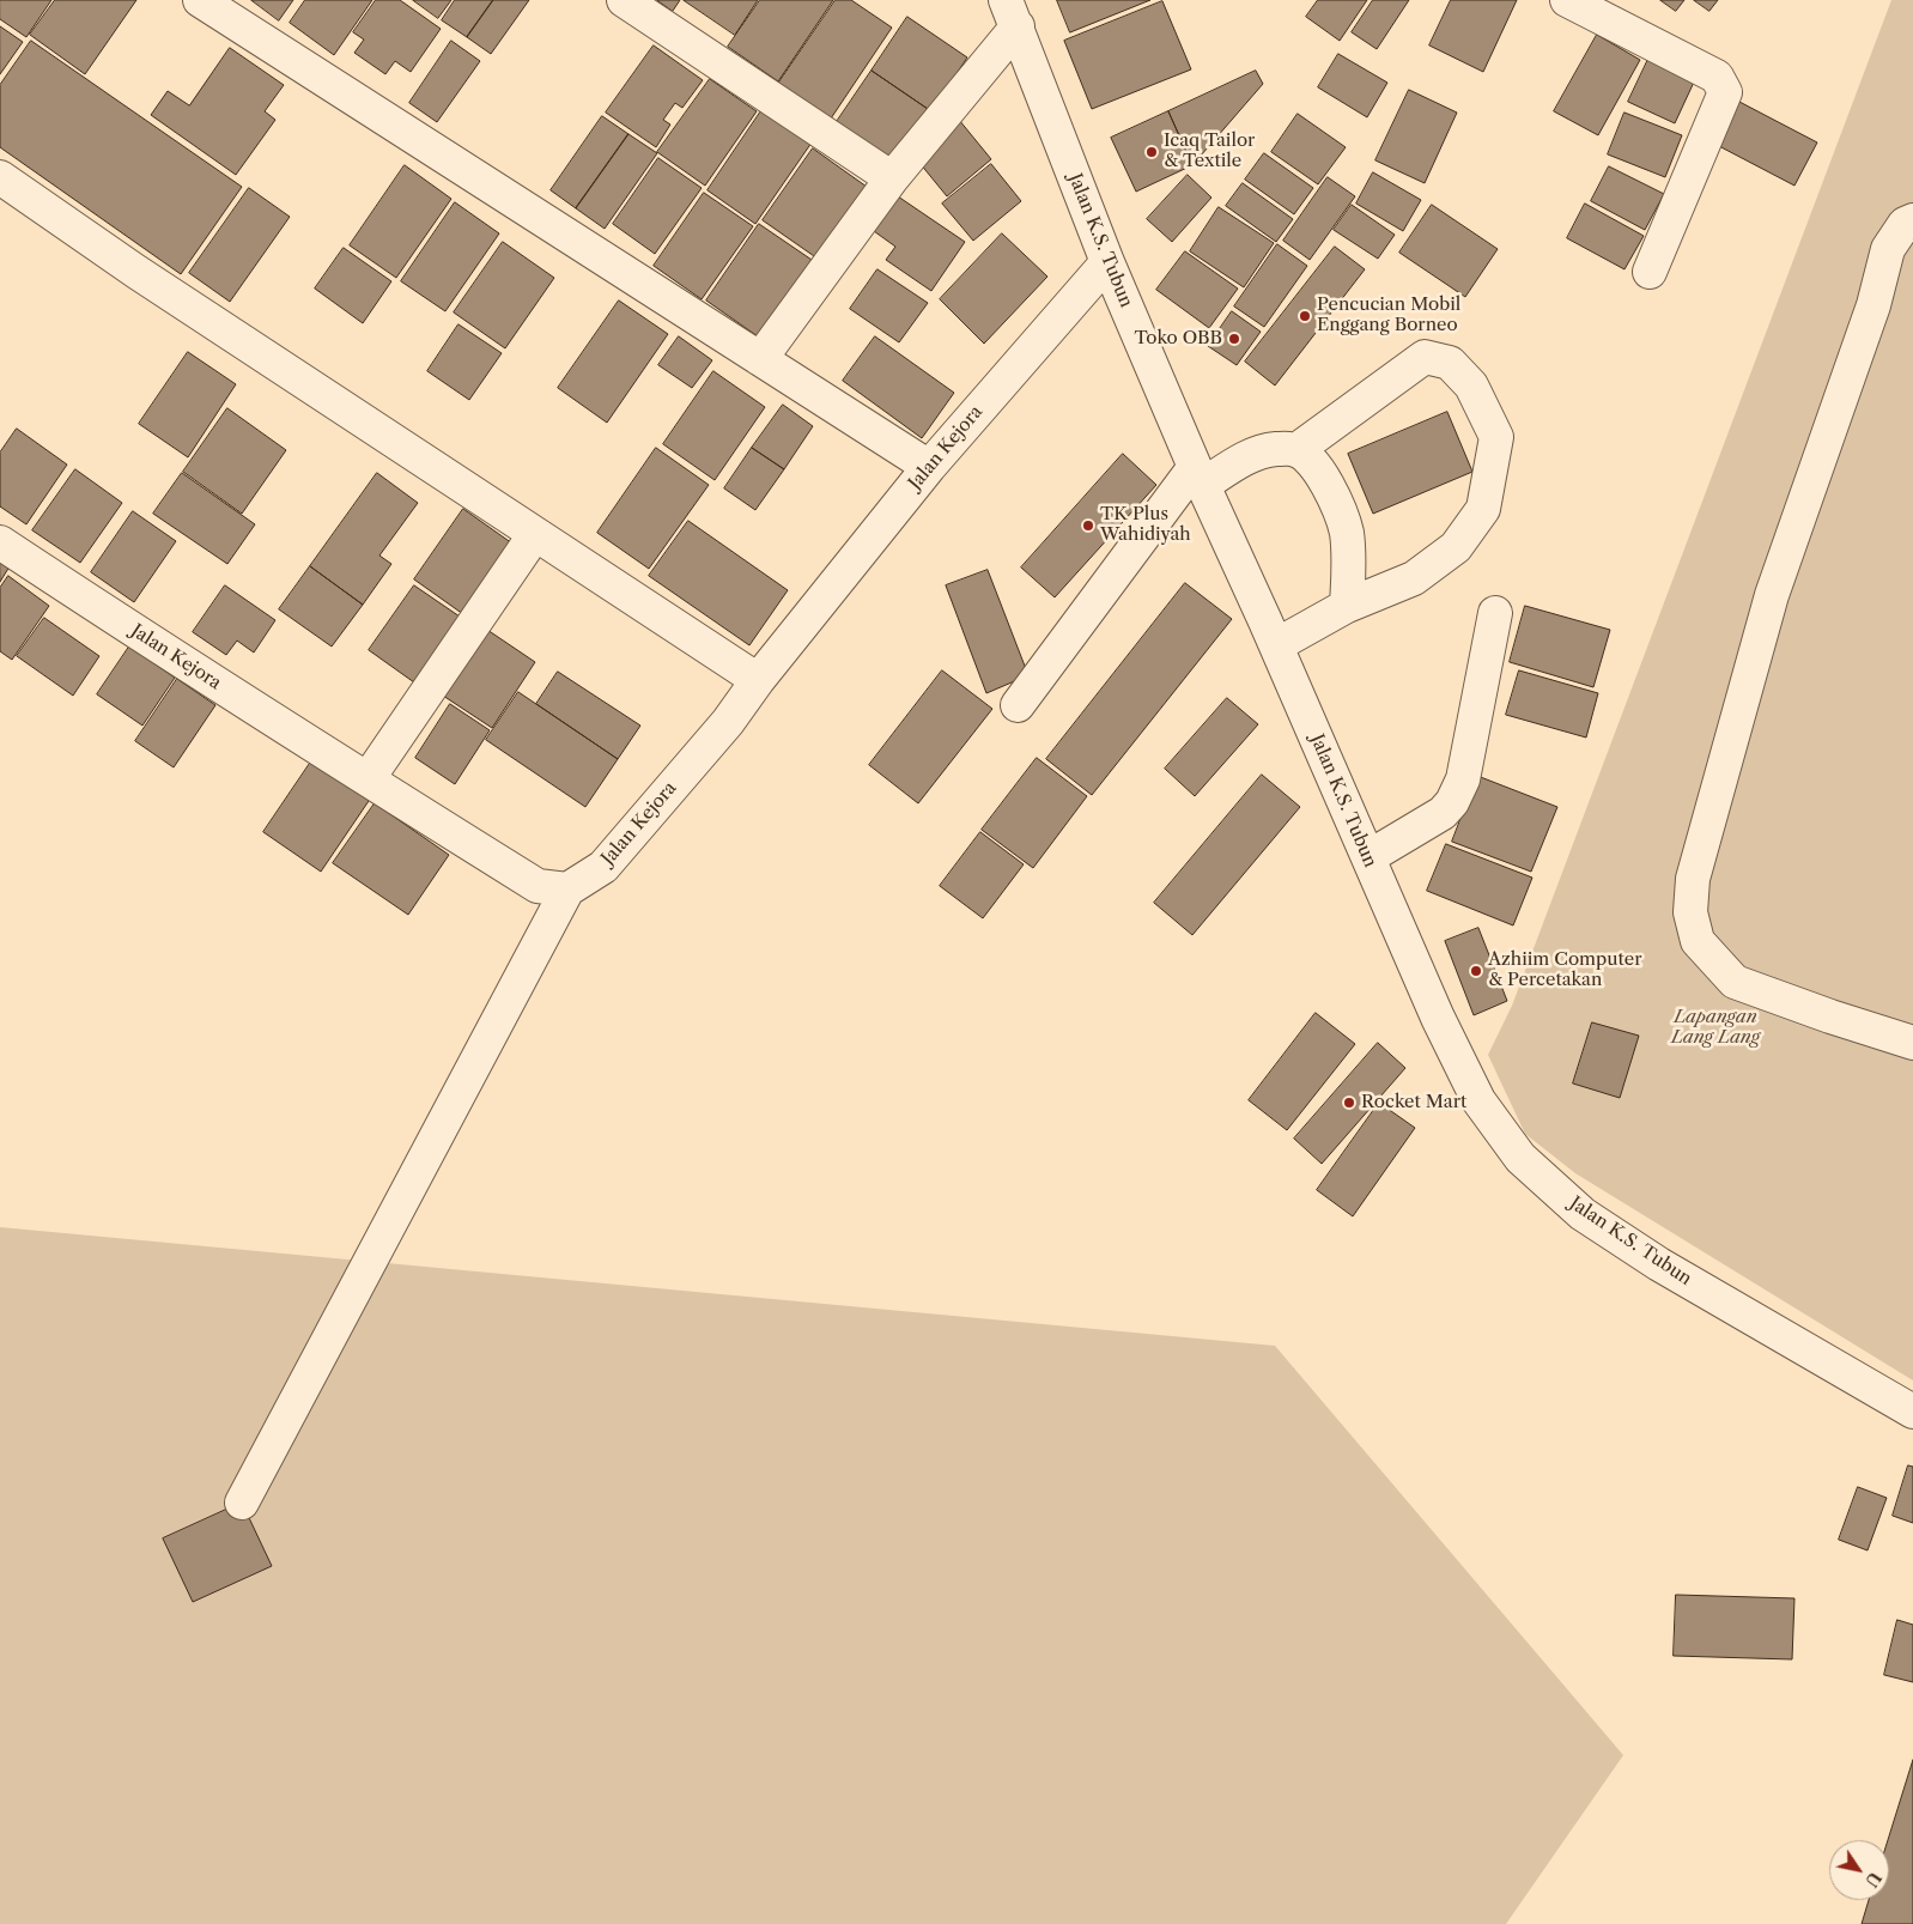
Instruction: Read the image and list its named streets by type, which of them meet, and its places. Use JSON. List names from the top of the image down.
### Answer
{
  "streets": {
    "street": ["Jalan K.S. Tubun", "Jalan Kejora"]
  },
  "crossings": [
    ["Jalan K.S. Tubun", "Jalan Kejora"]
  ],
  "parks": ["Lapangan Lang Lang"],
  "places": [
    "Icaq Tailor & Textile",
    "Pencucian Mobil Enggang Borneo",
    "Toko OBB",
    "TK Plus Wahidiyah",
    "Azhiim Computer & Percetakan",
    "Rocket Mart"
  ],
  "north": "bottom right"
}
